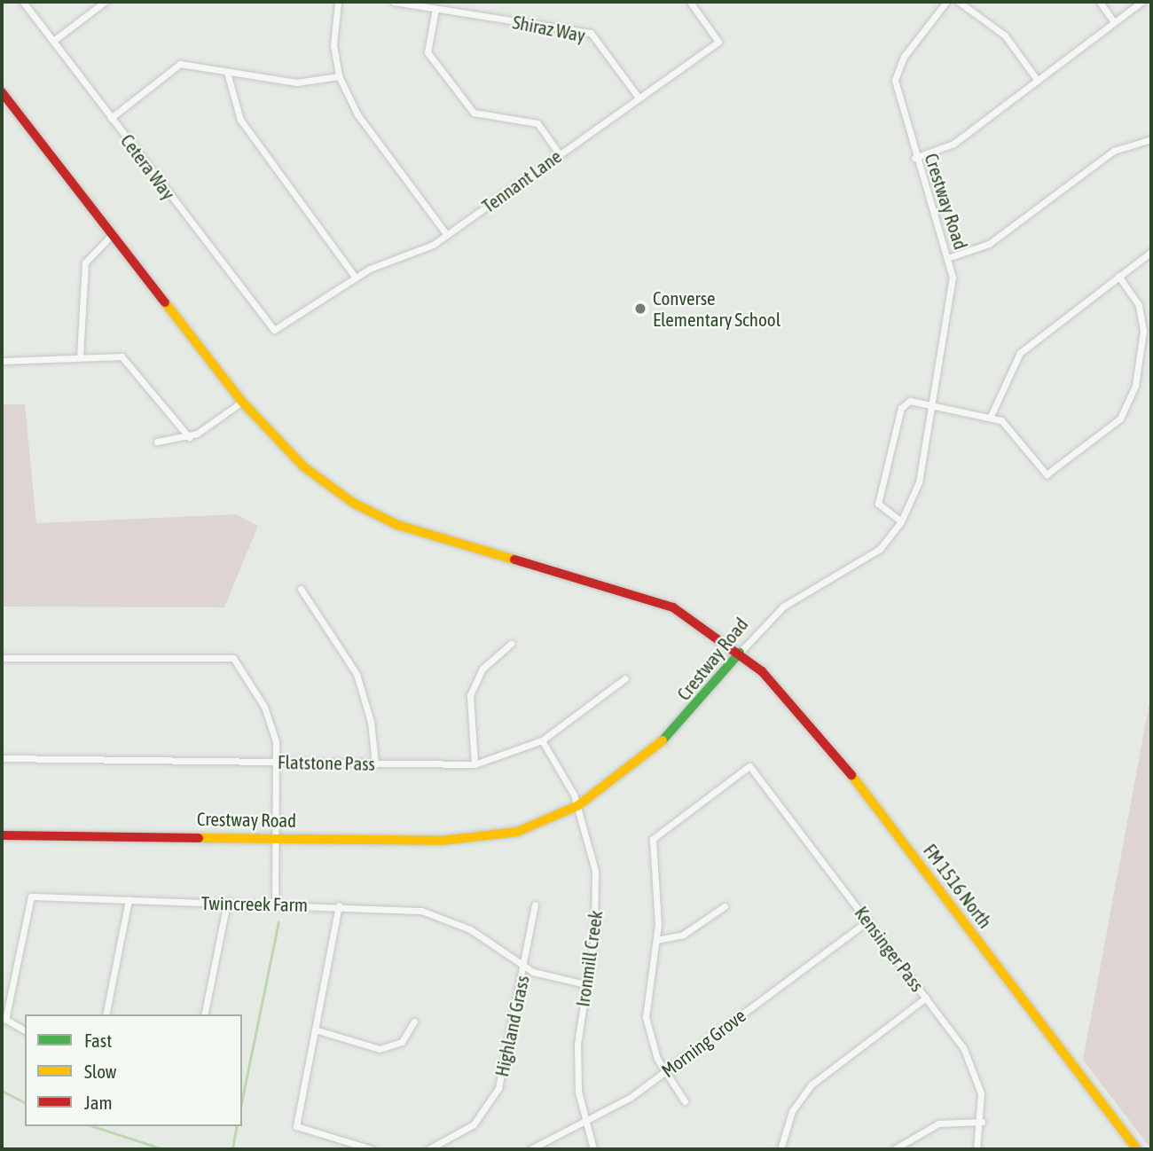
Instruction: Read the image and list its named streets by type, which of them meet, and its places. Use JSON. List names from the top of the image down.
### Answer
{
  "streets": {
    "main road": ["Crestway Road", "FM 1516 North"],
    "street": [
      "Shiraz Way",
      "Cetera Way",
      "Tennant Lane",
      "Flatstone Pass",
      "Twincreek Farm",
      "Kensinger Pass",
      "Ironmill Creek",
      "Highland Grass",
      "Morning Grove"
    ]
  },
  "crossings": [
    ["Shiraz Way", "Tennant Lane"],
    ["Cetera Way", "Tennant Lane"],
    ["Crestway Road", "FM 1516 North"],
    ["Crestway Road", "Ironmill Creek"],
    ["Flatstone Pass", "Ironmill Creek"],
    ["Twincreek Farm", "Ironmill Creek"],
    ["Twincreek Farm", "Highland Grass"],
    ["Kensinger Pass", "Morning Grove"],
    ["Ironmill Creek", "Morning Grove"]
  ],
  "places": ["Converse Elementary School"],
  "legend": ["Fast", "Slow", "Jam"]
}
